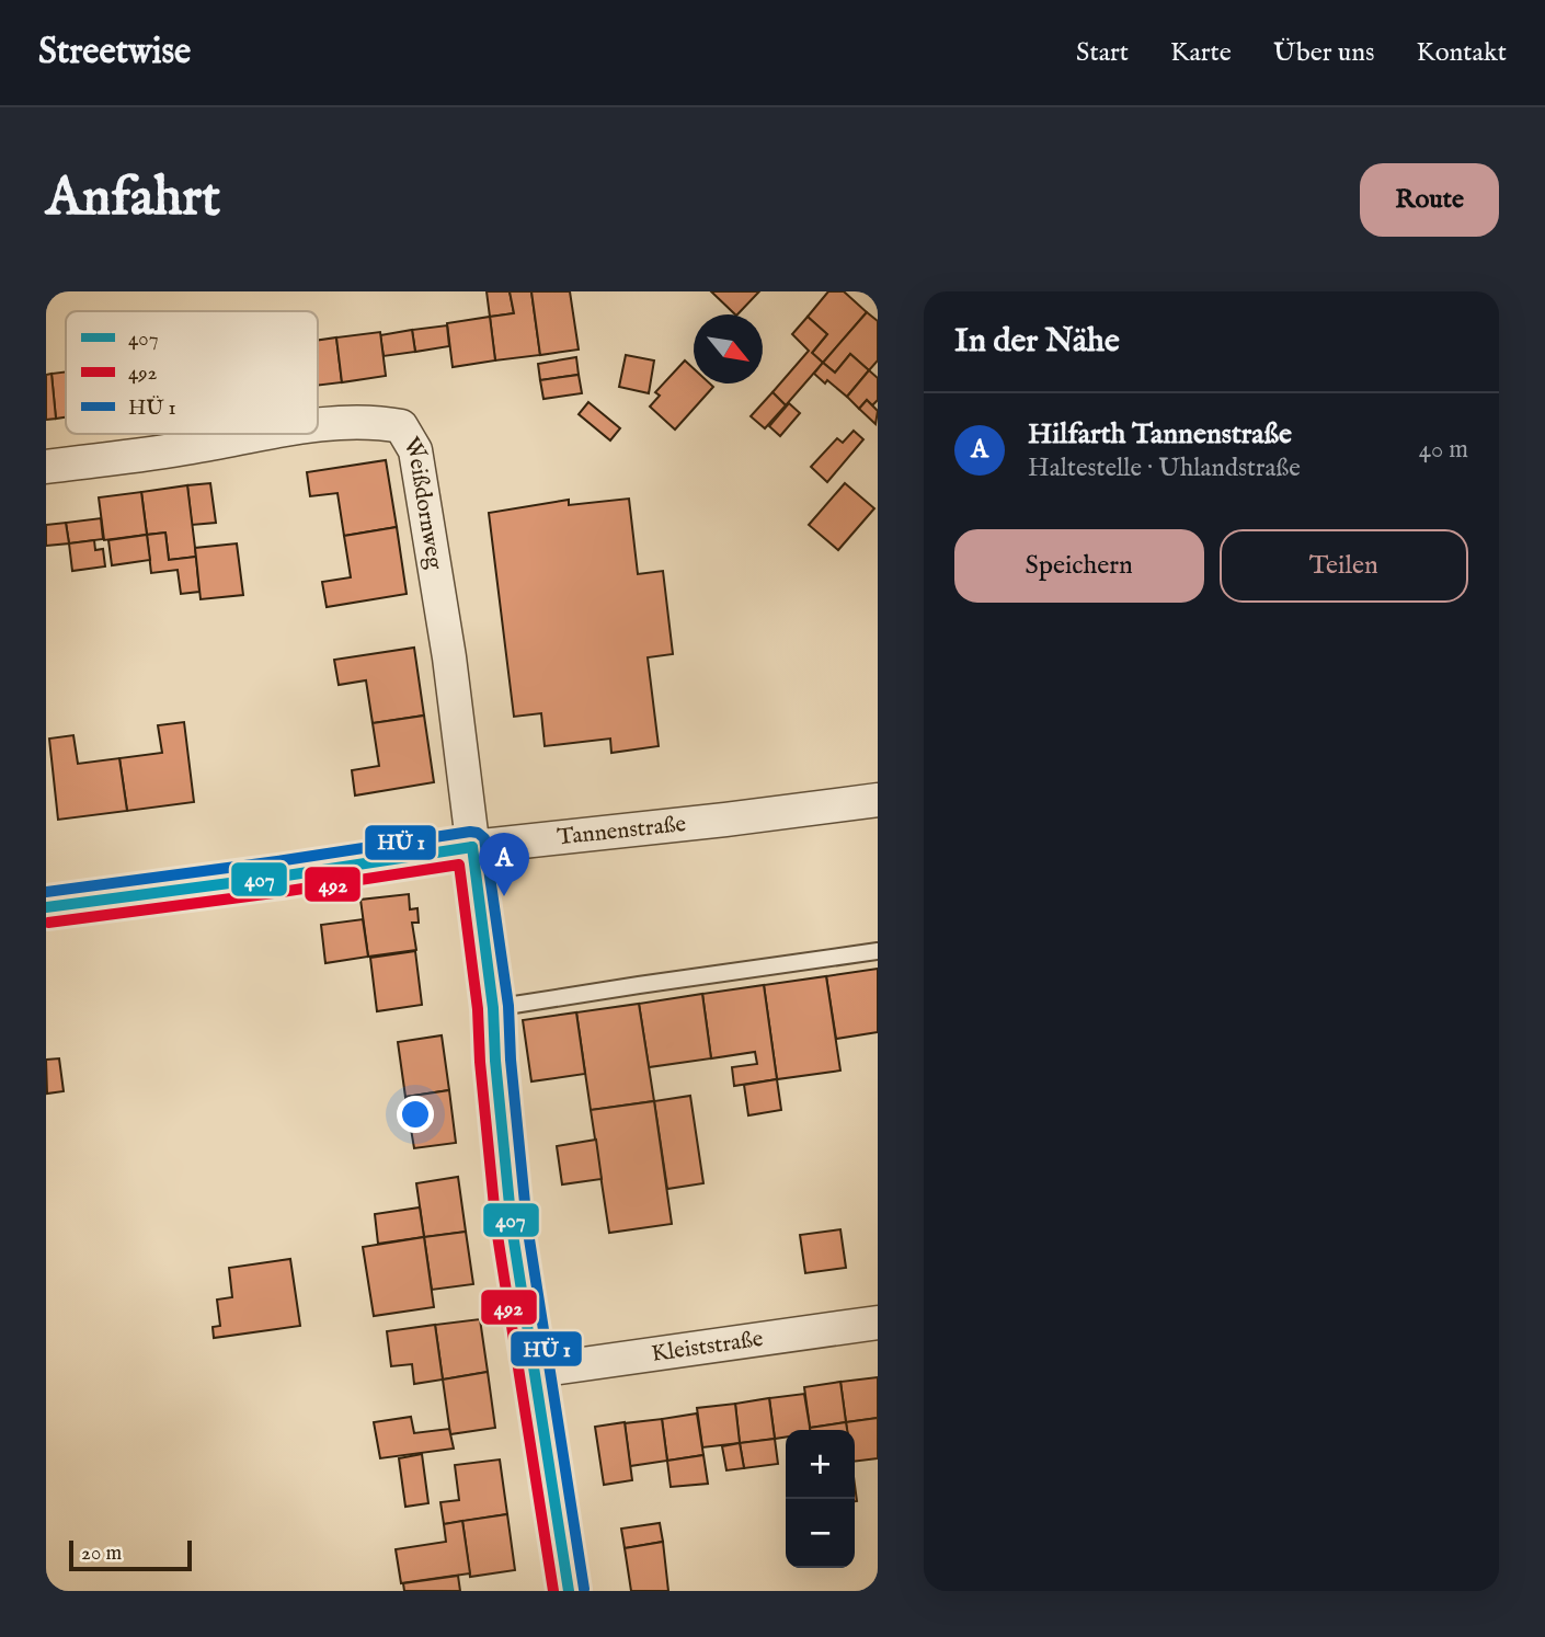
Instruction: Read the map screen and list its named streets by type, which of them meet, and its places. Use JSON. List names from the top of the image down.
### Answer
{
  "streets": {
    "street": ["Weißdornweg", "Tannenstraße", "Kleiststraße"]
  },
  "crossings": [
    ["Weißdornweg", "Tannenstraße"]
  ],
  "lines": ["transit line 407", "transit line 492"],
  "legend": ["407", "492", "HÜ 1"],
  "scale_bar": "20 m",
  "north": "bottom right",
  "page": {
    "header": "Streetwise",
    "nav": [
      "Start",
      "Karte",
      "Über uns",
      "Kontakt"
    ],
    "buttons": [
      "Route",
      ["Speichern", "Teilen"]
    ],
    "title": "Anfahrt",
    "heading": "In der Nähe",
    "list": [
      {
        "mark": "A",
        "name": "Hilfarth Tannenstraße",
        "note": "Haltestelle · Uhlandstraße",
        "value": "40 m"
      }
    ],
    "pins": "A",
    "map_buttons": ["+", "−"],
    "scale": "20 m"
  }
}
